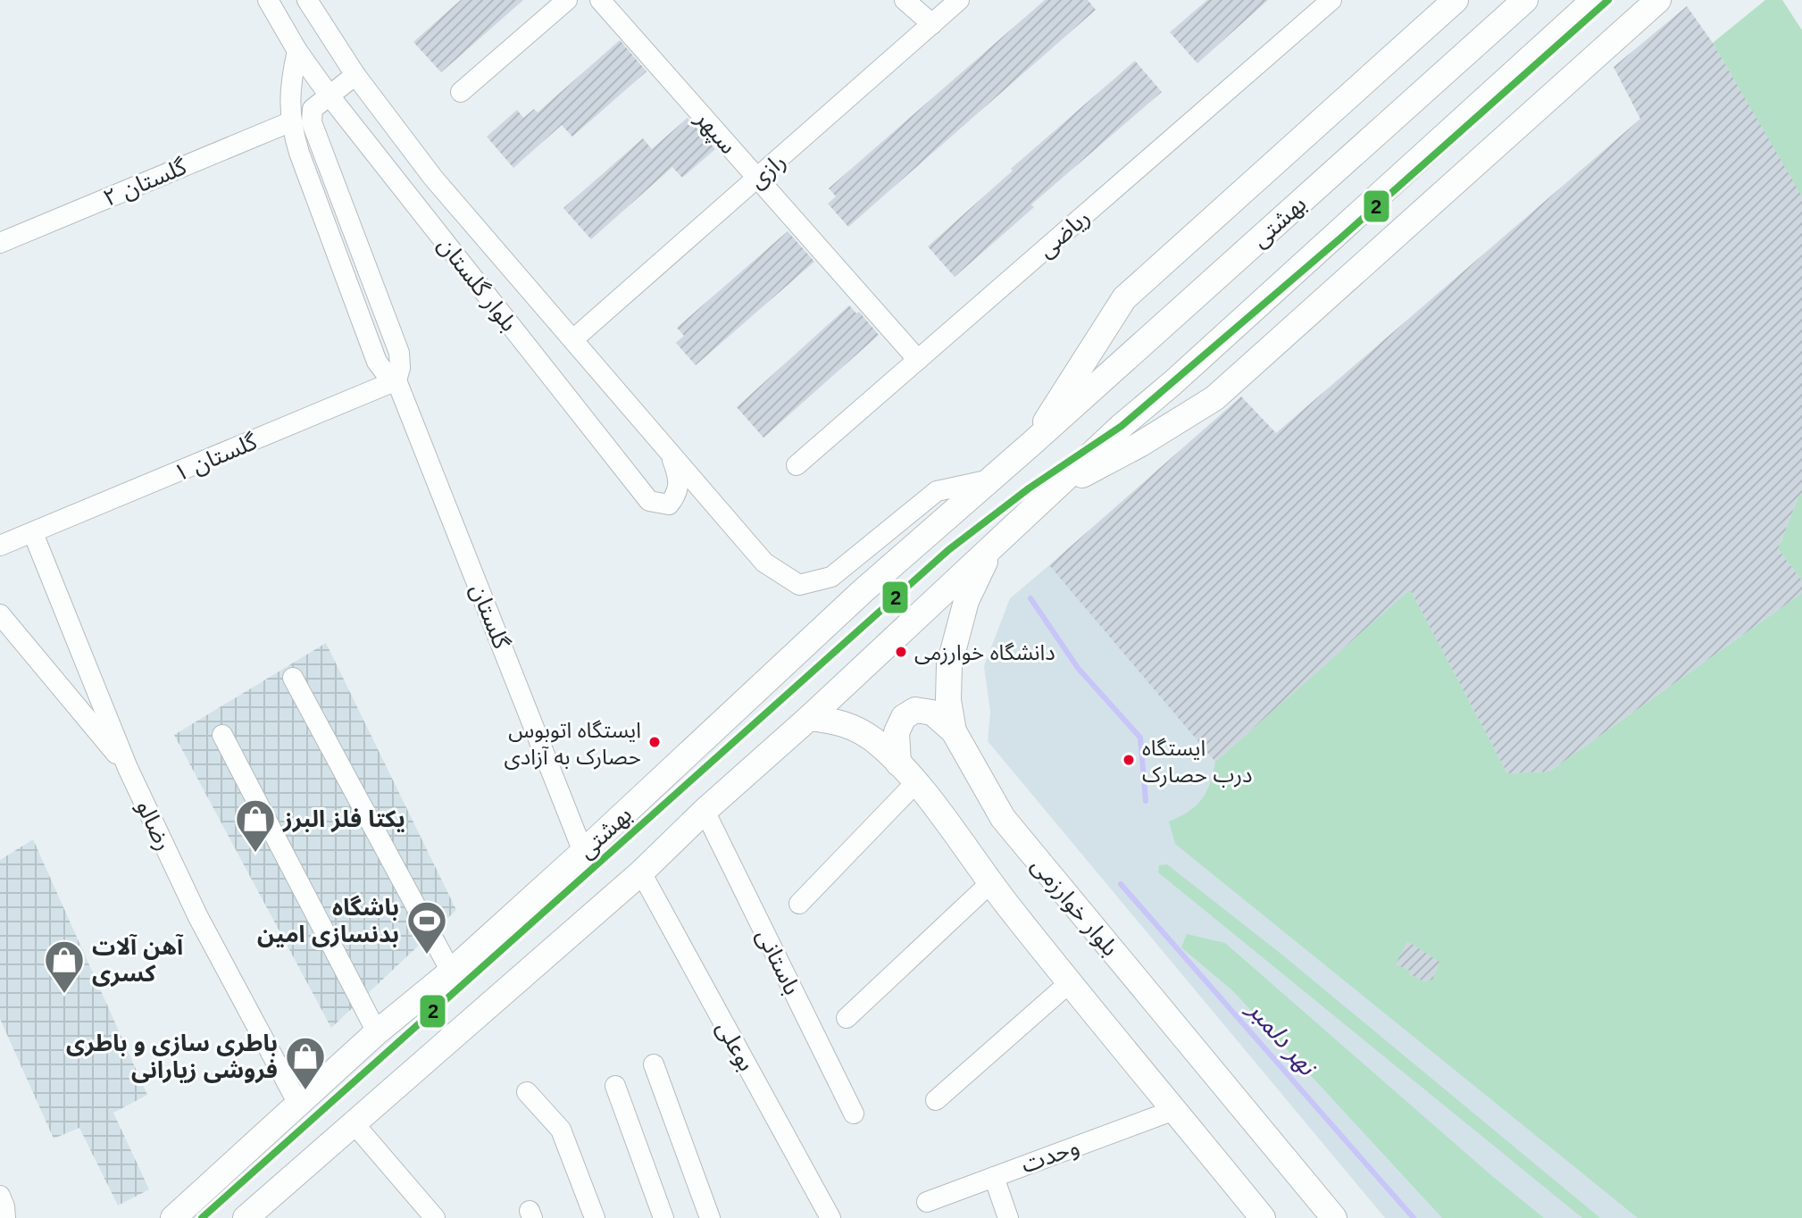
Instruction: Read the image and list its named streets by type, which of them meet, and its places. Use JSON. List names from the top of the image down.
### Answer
{
  "streets": {
    "main road": ["بهشتى", "بهشتی", "بلوار خوارزمی"],
    "street": [
      "سپهر",
      "رازی",
      "گلستان ۲",
      "ریاضی",
      "بلوار گلستان",
      "گلستان ۱",
      "گلستان",
      "رضالو",
      "باستانی",
      "بوعلی",
      "وحدت"
    ]
  },
  "crossings": [
    ["سپهر", "رازی"],
    ["سپهر", "ریاضی"],
    ["رازی", "بلوار گلستان"],
    ["گلستان ۲", "گلستان"],
    ["بهشتى", "بهشتی"],
    ["بلوار گلستان", "گلستان"],
    ["بلوار گلستان", "بهشتی"],
    ["گلستان ۱", "گلستان"],
    ["گلستان ۱", "رضالو"],
    ["گلستان", "بهشتی"],
    ["رضالو", "بهشتی"]
  ],
  "water": ["نهر دلمبر"],
  "places": {
    "other": ["دانشگاه خوارزمی", "ایستگاه اتوبوس حصارک به آزادی", "ایستگاه درب حصارک"],
    "shop": ["یکتا فلز البرز", "آهن آلات کسری", "باطری سازی و باطری فروشی زیارانی"],
    "sports": ["باشگاه بدنسازی امین"]
  },
  "lines": ["transit line 2"]
}
